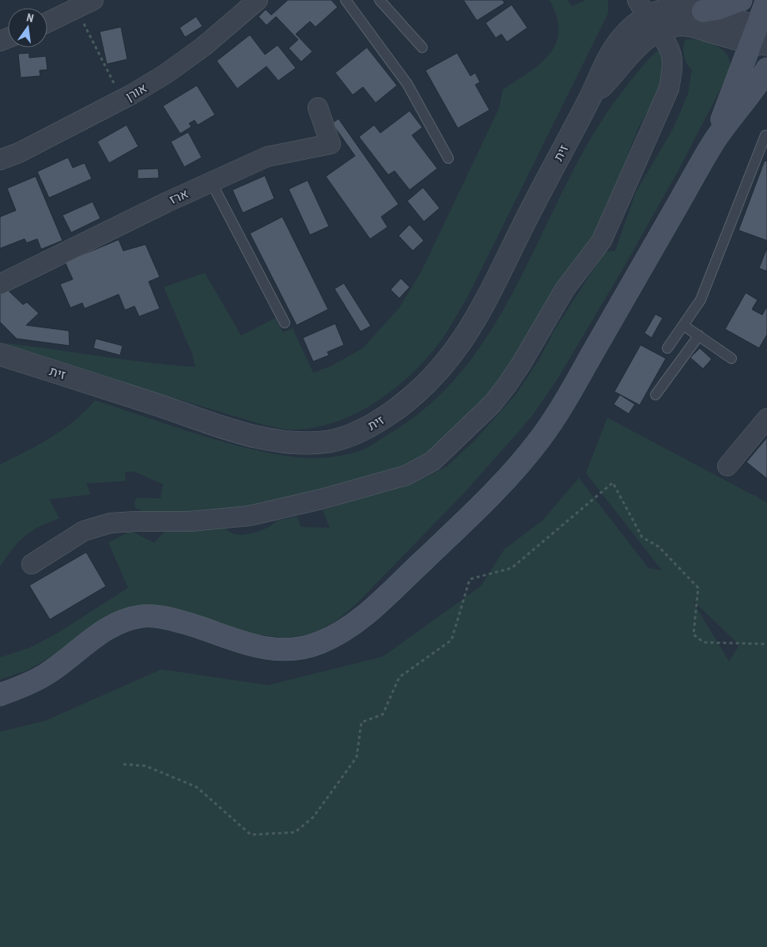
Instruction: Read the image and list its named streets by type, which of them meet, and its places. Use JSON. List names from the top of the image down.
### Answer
{
  "streets": {
    "street": ["אורן", "זית", "ארז"]
  },
  "north": "top"
}
